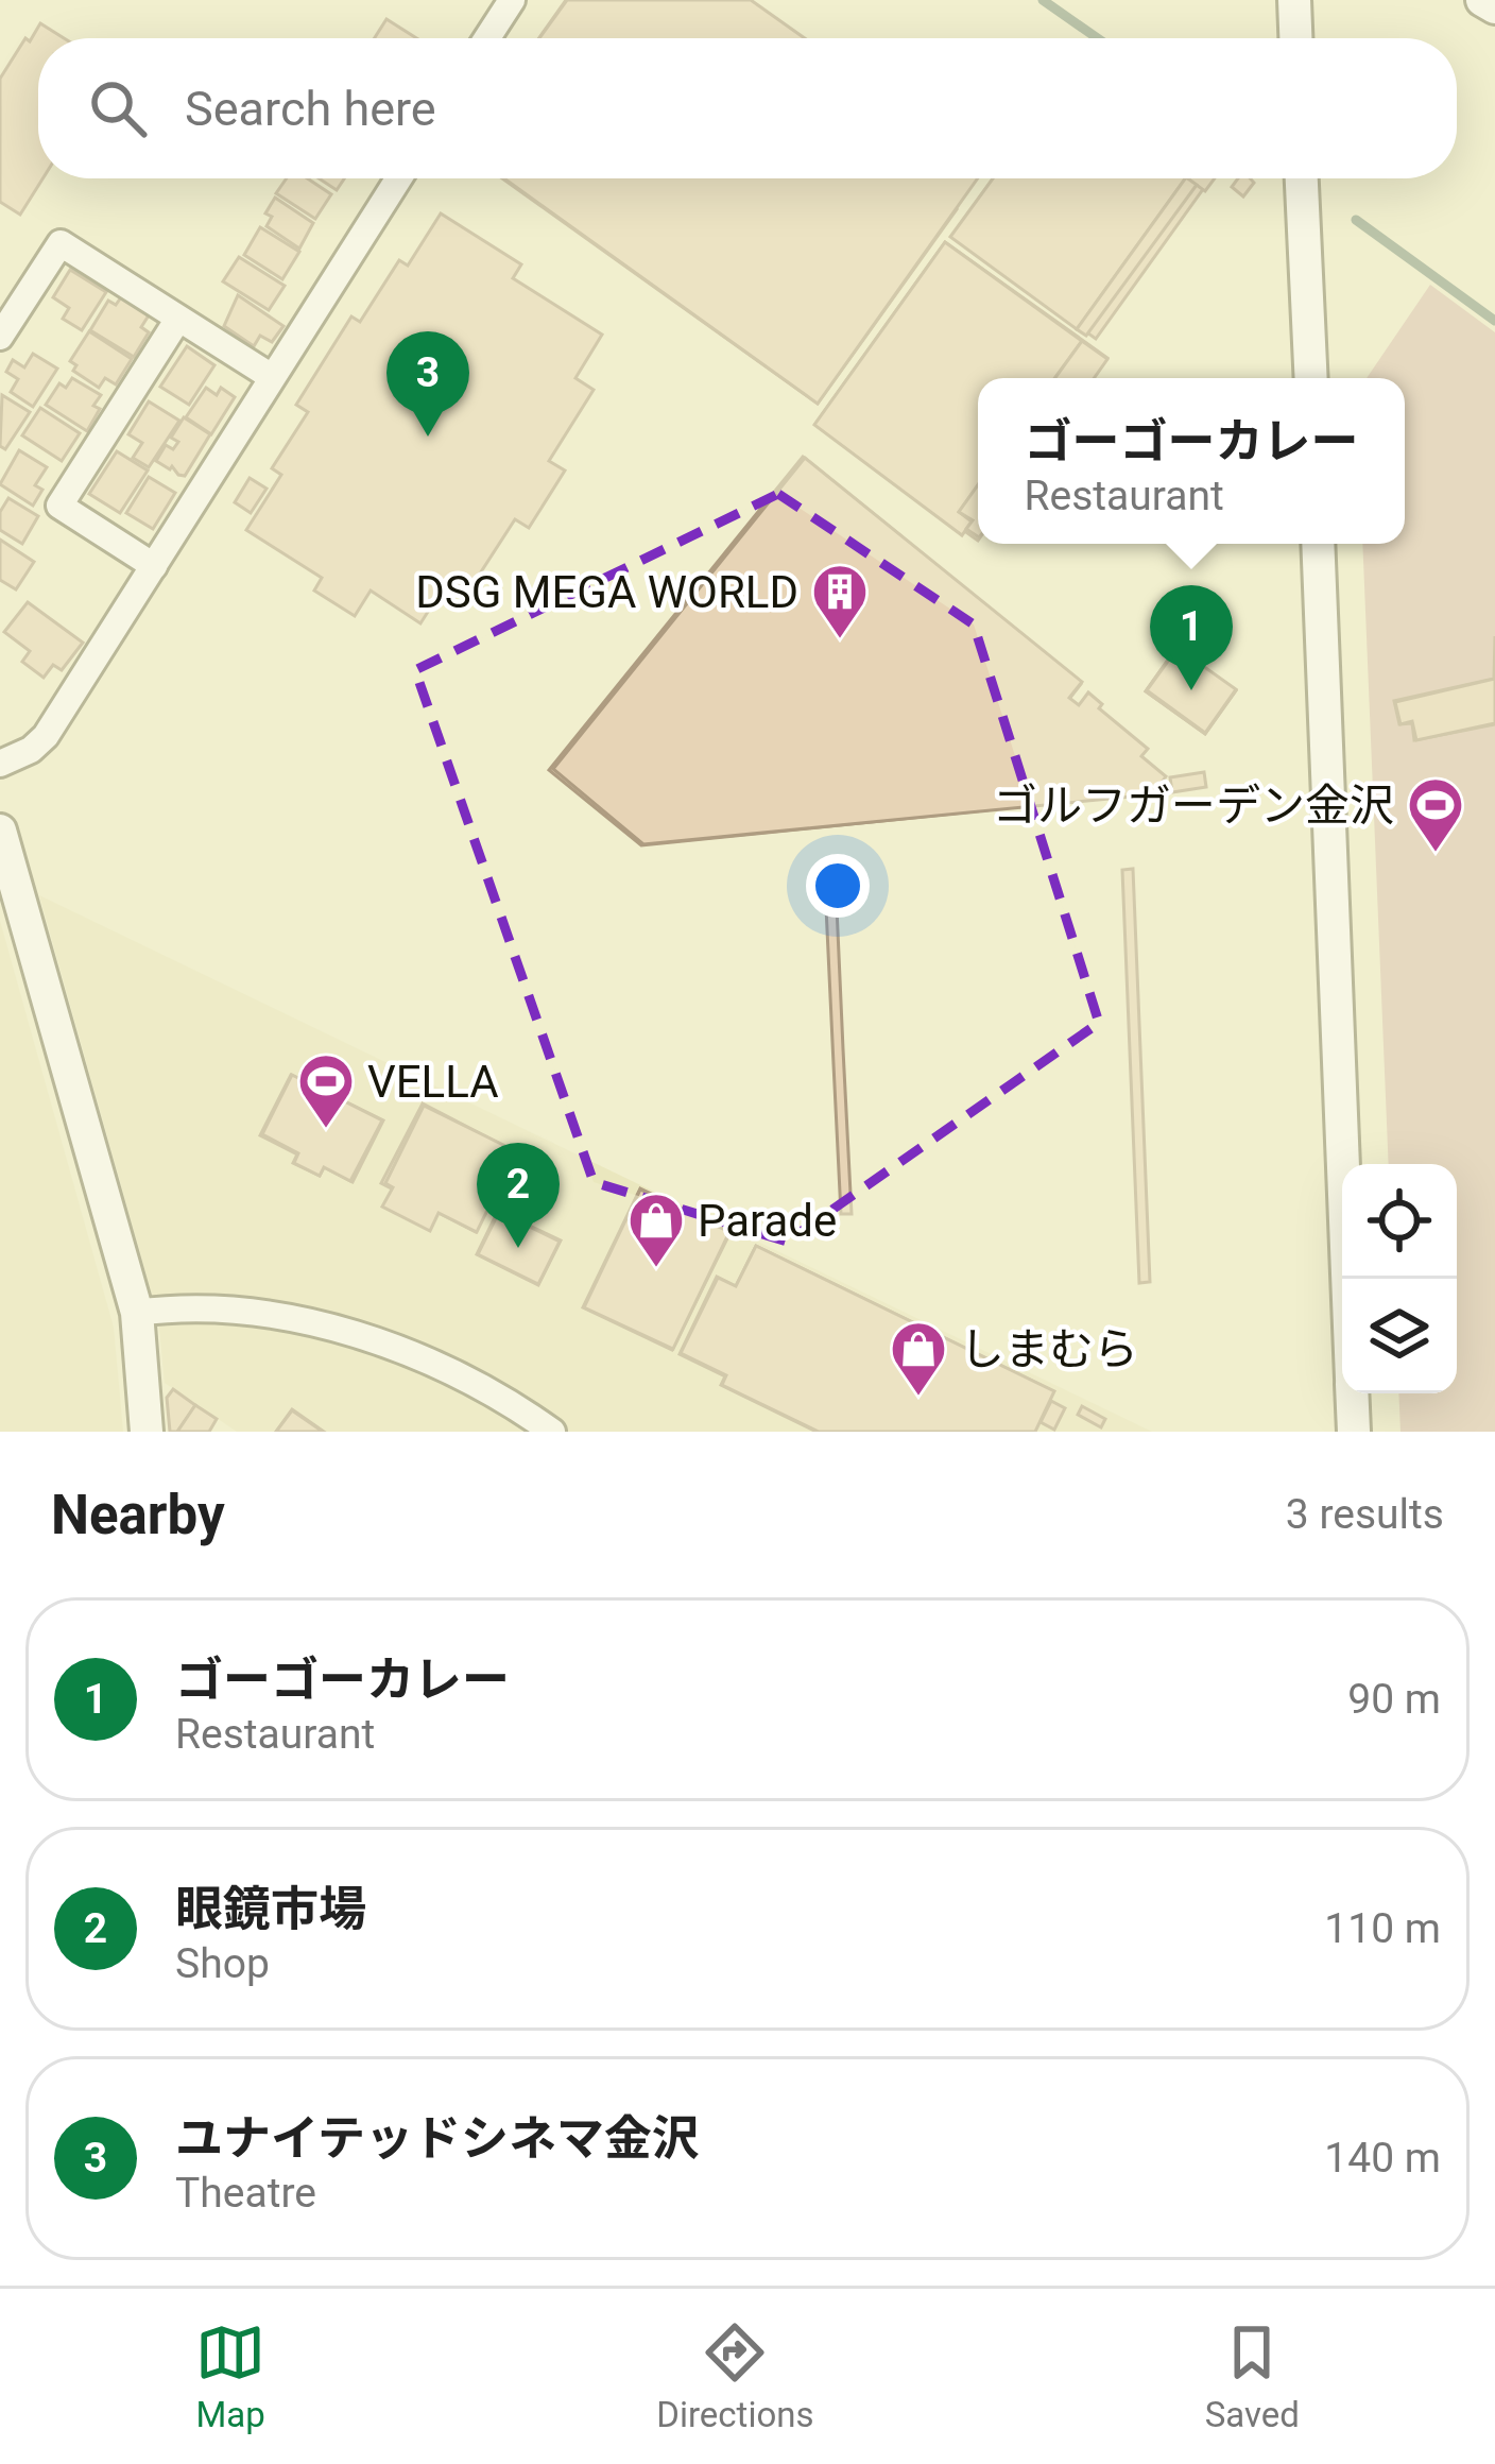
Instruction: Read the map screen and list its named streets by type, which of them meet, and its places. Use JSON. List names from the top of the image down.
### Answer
{
  "places": {
    "building": ["DSG MEGA WORLD"],
    "sports": ["ゴルフガーデン金沢", "VELLA"],
    "shop": ["Parade", "しまむら"]
  },
  "page": {
    "search": "Search here",
    "pins": ["3", "1", "2"],
    "popup": ["ゴーゴーカレー", "Restaurant"],
    "heading": ["Nearby", "3 results"],
    "list": [
      {
        "mark": "1",
        "name": "ゴーゴーカレー",
        "note": "Restaurant",
        "value": "90 m"
      },
      {
        "mark": "2",
        "name": "眼鏡市場",
        "note": "Shop",
        "value": "110 m"
      },
      {
        "mark": "3",
        "name": "ユナイテッドシネマ金沢",
        "note": "Theatre",
        "value": "140 m"
      }
    ],
    "nav": ["Map", "Directions", "Saved"]
  }
}
